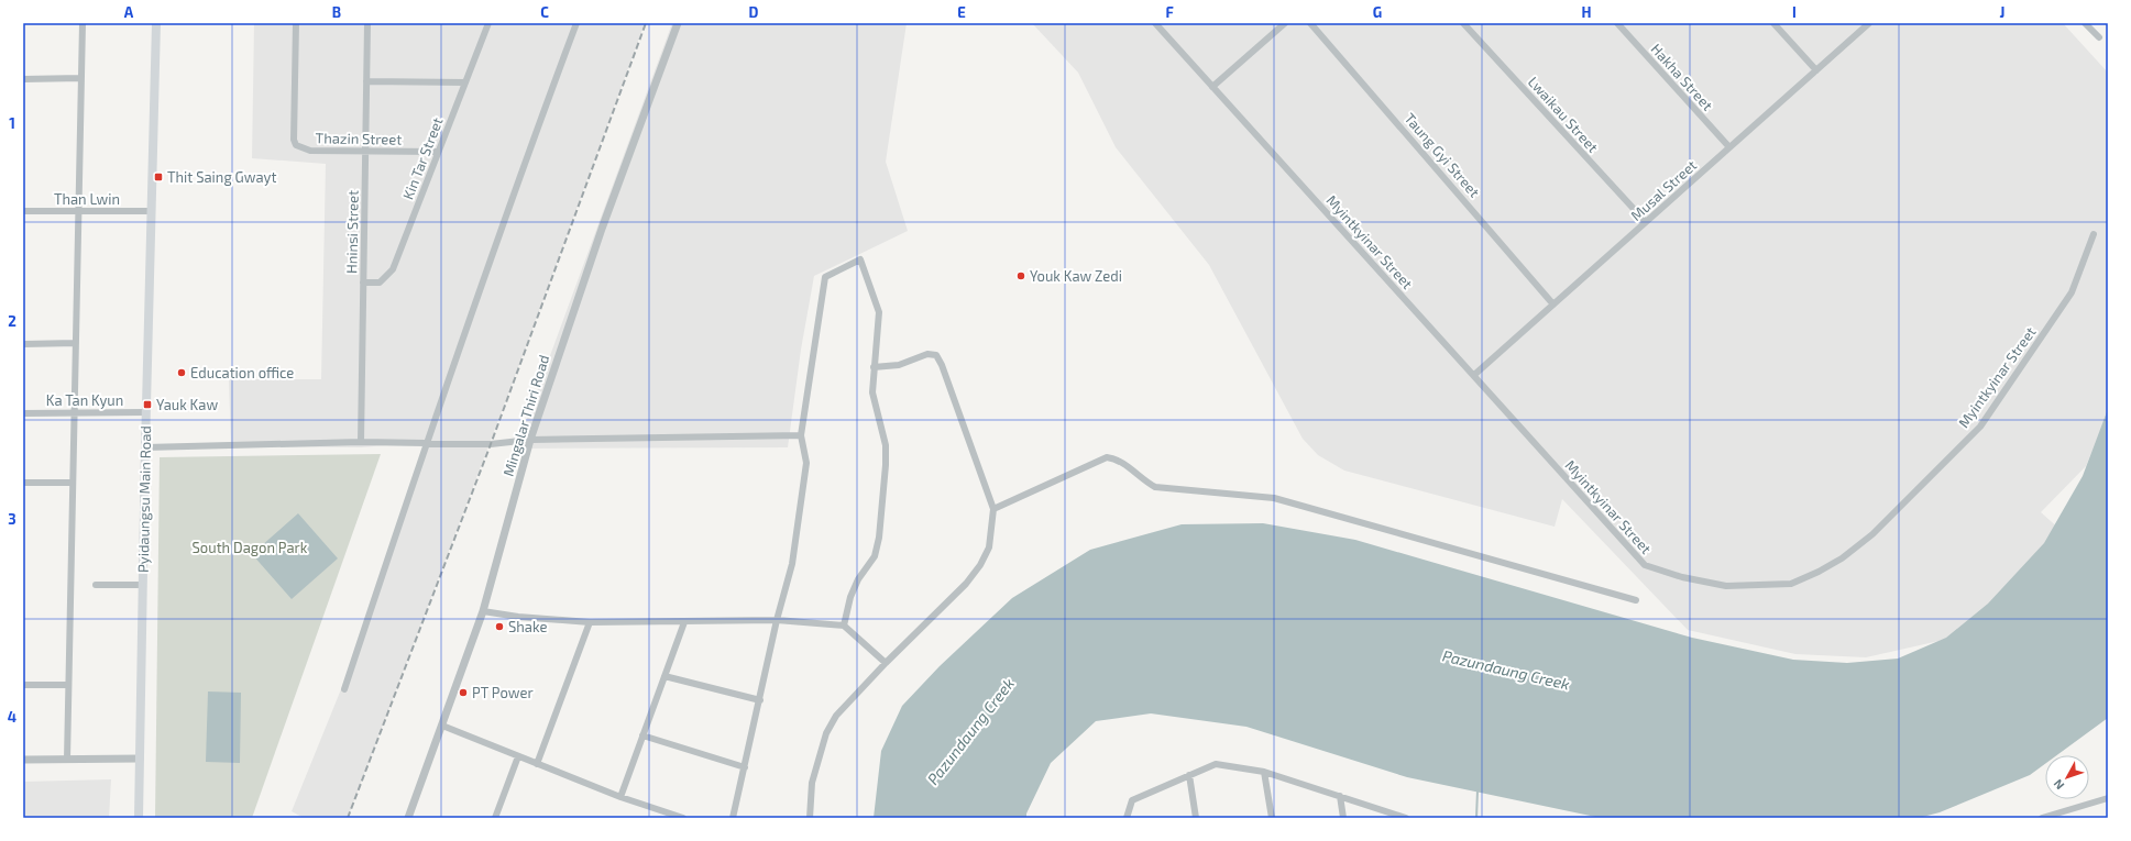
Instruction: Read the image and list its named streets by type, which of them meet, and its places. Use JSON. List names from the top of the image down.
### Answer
{
  "streets": {
    "main road": ["Pyidaungsu Main Road"],
    "street": [
      "Hakha Street",
      "Lwaikau Street",
      "Thazin Street",
      "Taung Gyi Street",
      "Kin Tar Street",
      "Musal Street",
      "Than Lwin",
      "Hninsi Street",
      "Myintkyinar Street",
      "Ka Tan Kyun",
      "Mingalar Thiri Road"
    ]
  },
  "crossings": [
    ["Hakha Street", "Musal Street"],
    ["Lwaikau Street", "Musal Street"],
    ["Thazin Street", "Kin Tar Street"],
    ["Thazin Street", "Hninsi Street"],
    ["Taung Gyi Street", "Musal Street"],
    ["Kin Tar Street", "Hninsi Street"],
    ["Musal Street", "Myintkyinar Street"],
    ["Than Lwin", "Pyidaungsu Main Road"],
    ["Ka Tan Kyun", "Pyidaungsu Main Road"]
  ],
  "water": ["Pazundaung Creek"],
  "parks": ["South Dagon Park"],
  "places": {
    "transit": ["Thit Saing Gwayt", "Yauk Kaw"],
    "other": [
      "Youk Kaw Zedi",
      "Education office",
      "Shake",
      "PT Power"
    ]
  },
  "north": "bottom left",
  "grid": {
    "columns": [
      "A",
      "B",
      "C",
      "D",
      "E",
      "F",
      "G",
      "H",
      "I",
      "J"
    ],
    "rows": [
      "1",
      "2",
      "3",
      "4"
    ]
  }
}
